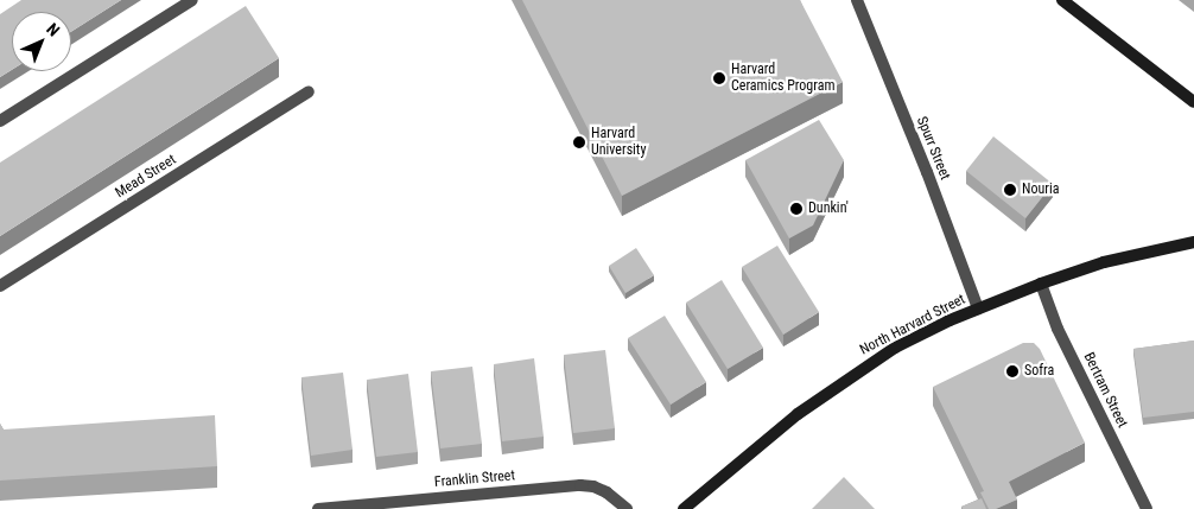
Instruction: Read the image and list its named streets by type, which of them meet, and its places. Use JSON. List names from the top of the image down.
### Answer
{
  "streets": {
    "main road": ["North Harvard Street"],
    "street": [
      "Spurr Street",
      "Mead Street",
      "Bertram Street",
      "Franklin Street"
    ]
  },
  "crossings": [
    ["Spurr Street", "North Harvard Street"],
    ["North Harvard Street", "Bertram Street"]
  ],
  "places": [
    "Harvard Ceramics Program",
    "Harvard University",
    "Nouria",
    "Dunkin'",
    "Sofra"
  ],
  "north": "top right"
}
